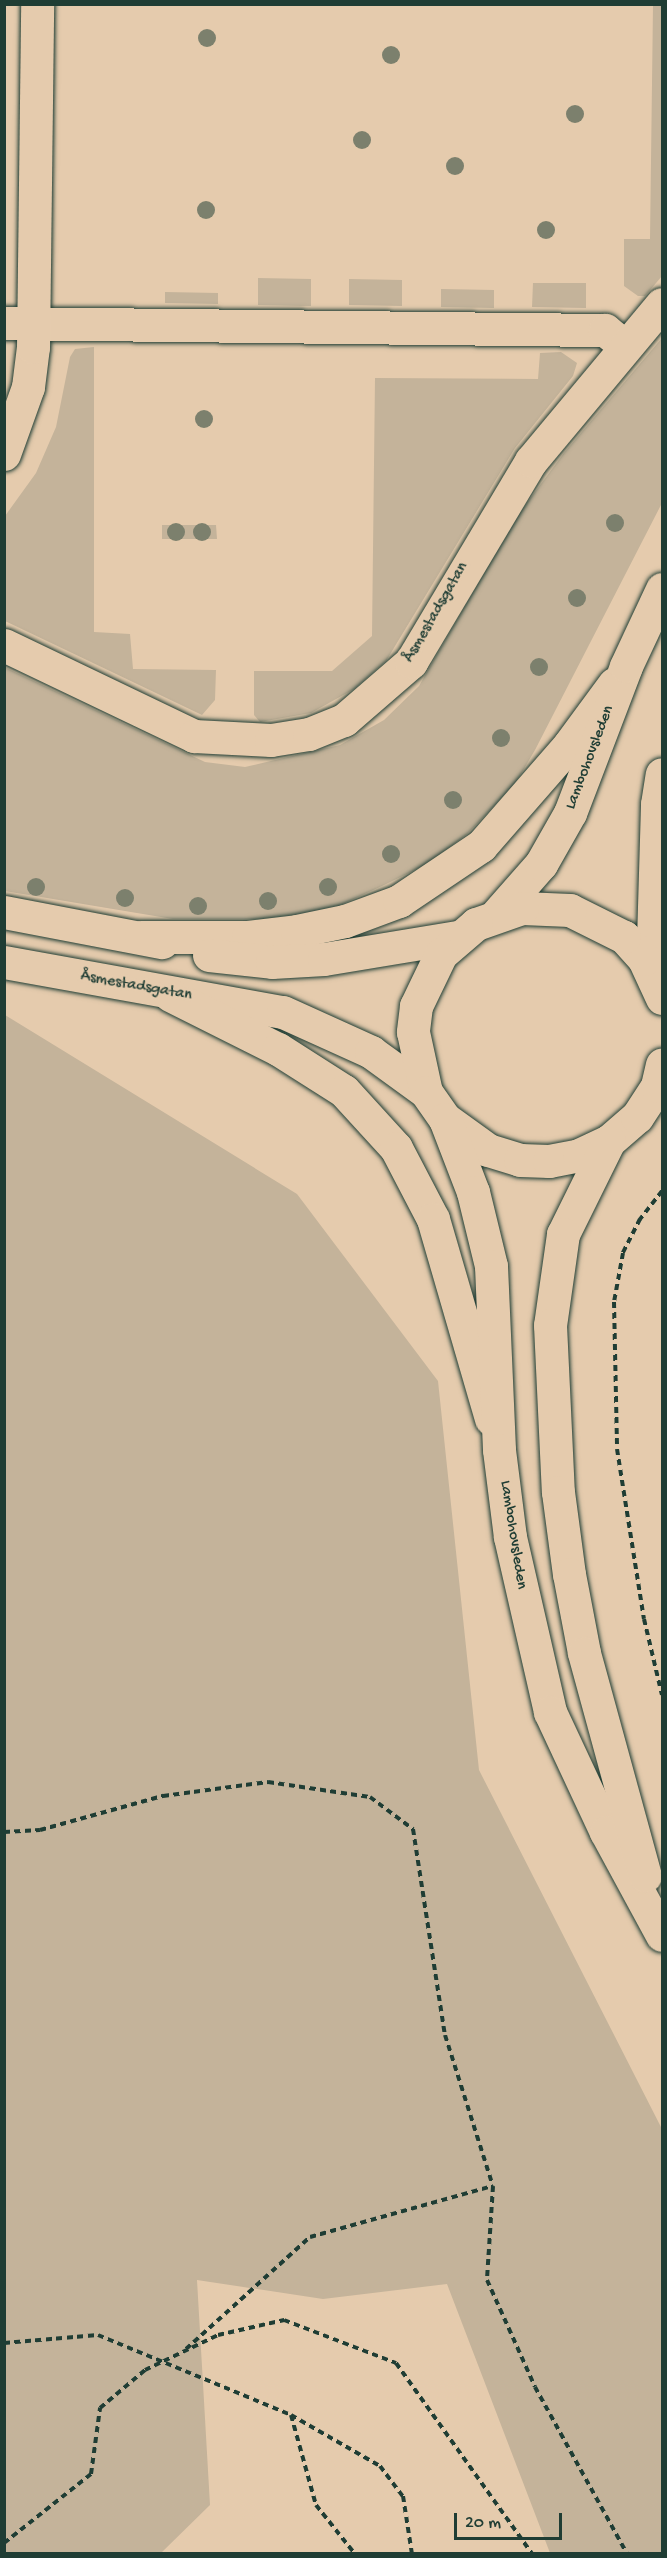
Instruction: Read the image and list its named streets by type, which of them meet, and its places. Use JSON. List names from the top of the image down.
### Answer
{
  "streets": {
    "street": ["Åsmestadsgatan", "Lambohovsleden"]
  },
  "scale_bar": "20 m"
}
